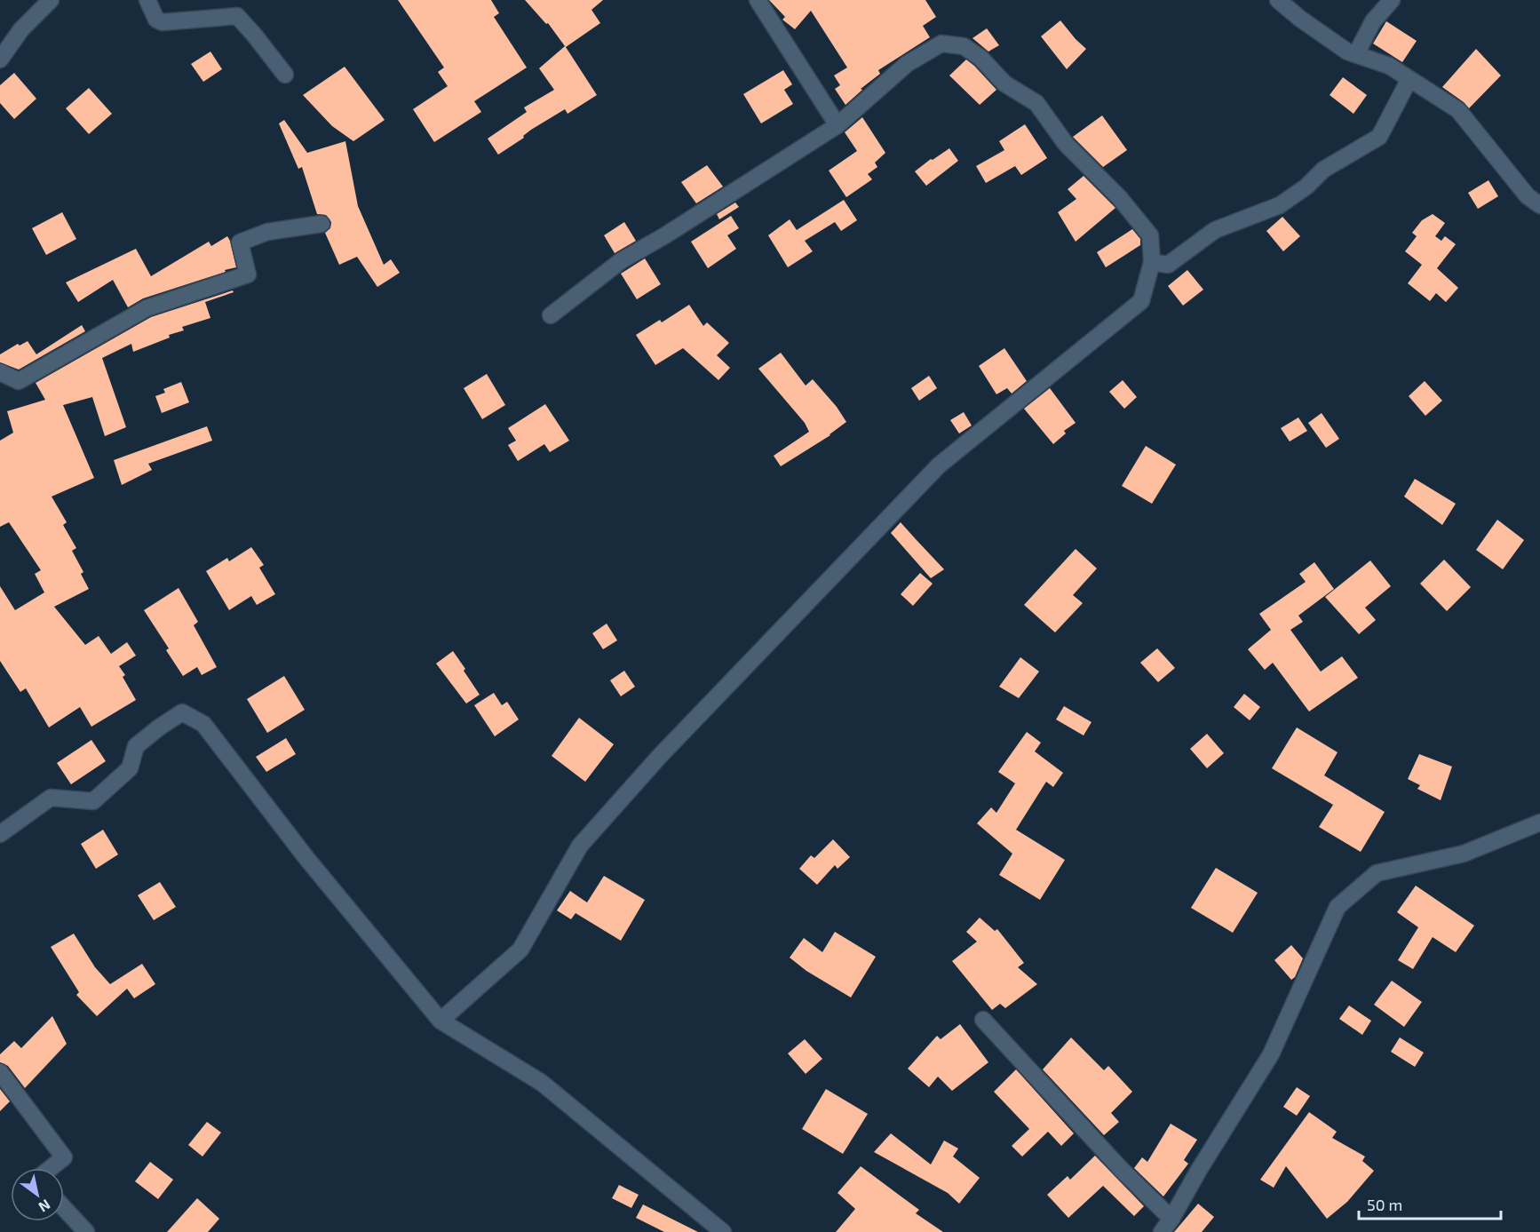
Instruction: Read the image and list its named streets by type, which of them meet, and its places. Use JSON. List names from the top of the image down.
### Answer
{
  "scale_bar": "50 m",
  "north": "bottom right"
}
